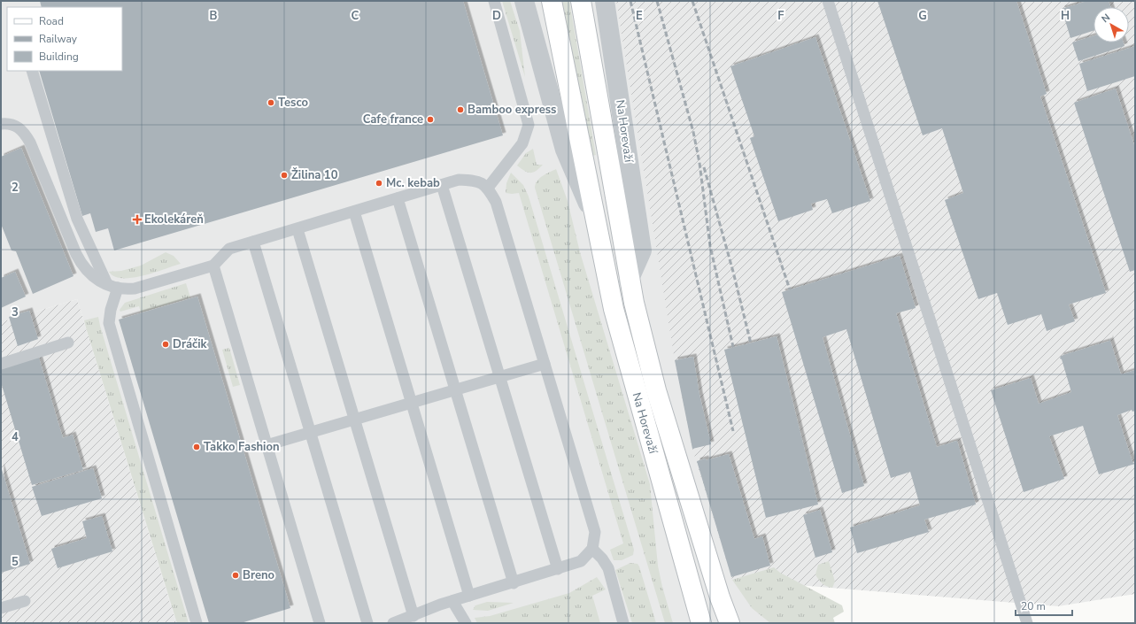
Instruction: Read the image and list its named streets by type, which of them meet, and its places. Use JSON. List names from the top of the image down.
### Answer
{
  "streets": {
    "main road": ["Na Horevaží"]
  },
  "places": {
    "other": [
      "Tesco",
      "Bamboo express",
      "Cafe france",
      "Žilina 10",
      "Mc. kebab",
      "Dráčik",
      "Takko Fashion",
      "Breno"
    ],
    "health": ["Ekolekáreň"]
  },
  "legend": ["Road", "Railway", "Building"],
  "scale_bar": "20 m",
  "north": "top left",
  "grid": {
    "columns": [
      "B",
      "C",
      "D",
      "E",
      "F",
      "G",
      "H"
    ],
    "rows": [
      "2",
      "3",
      "4",
      "5"
    ]
  }
}
